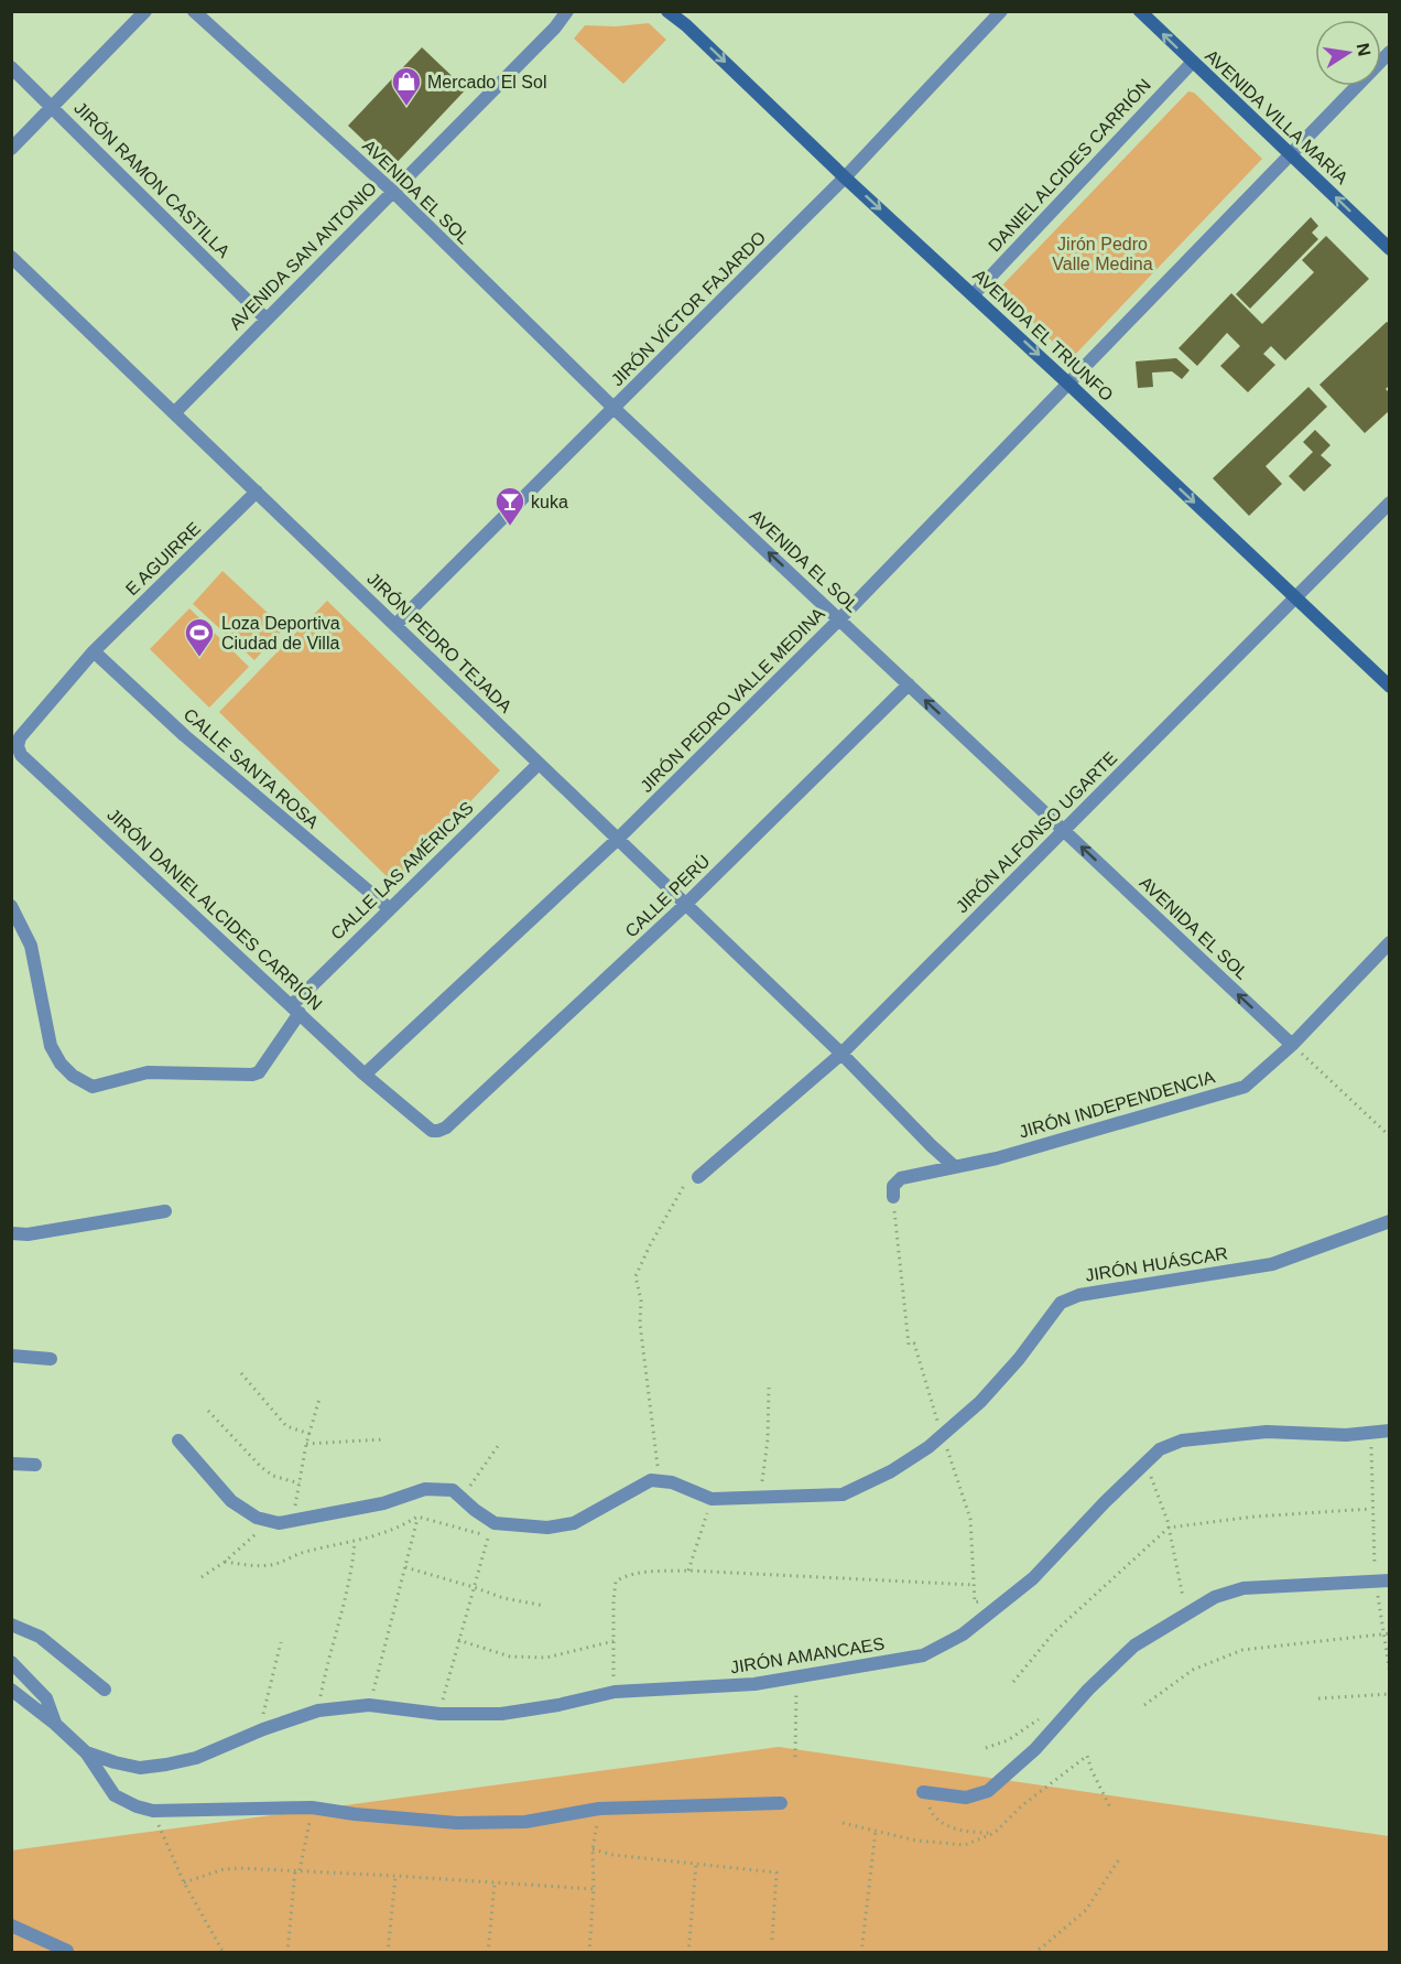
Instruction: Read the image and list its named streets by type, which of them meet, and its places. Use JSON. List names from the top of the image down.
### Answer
{
  "streets": {
    "street": [
      "AVENIDA VILLA MARÍA",
      "DANIEL ALCIDES CARRIÓN",
      "JIRÓN RAMON CASTILLA",
      "AVENIDA EL SOL",
      "AVENIDA SAN ANTONIO",
      "JIRÓN VÍCTOR FAJARDO",
      "AVENIDA EL TRIUNFO",
      "E AGUIRRE",
      "JIRÓN PEDRO TEJADA",
      "JIRÓN PEDRO VALLE MEDINA",
      "CALLE SANTA ROSA",
      "JIRÓN ALFONSO UGARTE",
      "CALLE LAS AMÉRICAS",
      "CALLE PERÚ",
      "JIRÓN DANIEL ALCIDES CARRIÓN",
      "JIRÓN INDEPENDENCIA",
      "JIRÓN HUÁSCAR",
      "JIRÓN AMANCAES"
    ]
  },
  "crossings": [
    ["AVENIDA VILLA MARÍA", "DANIEL ALCIDES CARRIÓN"],
    ["AVENIDA VILLA MARÍA", "JIRÓN PEDRO VALLE MEDINA"],
    ["DANIEL ALCIDES CARRIÓN", "AVENIDA EL TRIUNFO"],
    ["JIRÓN RAMON CASTILLA", "AVENIDA SAN ANTONIO"],
    ["AVENIDA EL SOL", "AVENIDA SAN ANTONIO"],
    ["AVENIDA EL SOL", "JIRÓN VÍCTOR FAJARDO"],
    ["AVENIDA EL SOL", "JIRÓN PEDRO VALLE MEDINA"],
    ["AVENIDA EL SOL", "JIRÓN ALFONSO UGARTE"],
    ["AVENIDA EL SOL", "CALLE PERÚ"],
    ["AVENIDA EL SOL", "JIRÓN INDEPENDENCIA"],
    ["AVENIDA SAN ANTONIO", "JIRÓN PEDRO TEJADA"],
    ["JIRÓN VÍCTOR FAJARDO", "AVENIDA EL TRIUNFO"],
    ["JIRÓN VÍCTOR FAJARDO", "JIRÓN PEDRO TEJADA"],
    ["AVENIDA EL TRIUNFO", "JIRÓN PEDRO VALLE MEDINA"],
    ["AVENIDA EL TRIUNFO", "JIRÓN ALFONSO UGARTE"],
    ["E AGUIRRE", "JIRÓN PEDRO TEJADA"],
    ["E AGUIRRE", "CALLE SANTA ROSA"],
    ["E AGUIRRE", "JIRÓN DANIEL ALCIDES CARRIÓN"],
    ["JIRÓN PEDRO TEJADA", "JIRÓN PEDRO VALLE MEDINA"],
    ["JIRÓN PEDRO TEJADA", "JIRÓN ALFONSO UGARTE"],
    ["JIRÓN PEDRO TEJADA", "CALLE LAS AMÉRICAS"],
    ["JIRÓN PEDRO TEJADA", "CALLE PERÚ"],
    ["JIRÓN PEDRO VALLE MEDINA", "JIRÓN DANIEL ALCIDES CARRIÓN"],
    ["CALLE SANTA ROSA", "CALLE LAS AMÉRICAS"],
    ["CALLE LAS AMÉRICAS", "JIRÓN DANIEL ALCIDES CARRIÓN"],
    ["CALLE PERÚ", "JIRÓN DANIEL ALCIDES CARRIÓN"]
  ],
  "one_way": ["AVENIDA VILLA MARÍA", "AVENIDA EL SOL", "AVENIDA EL TRIUNFO"],
  "parks": ["Jirón Pedro Valle Medina"],
  "places": {
    "shop": ["Mercado El Sol"],
    "bar": ["kuka"],
    "sports": ["Loza Deportiva Ciudad de Villa"]
  },
  "north": "right"
}
